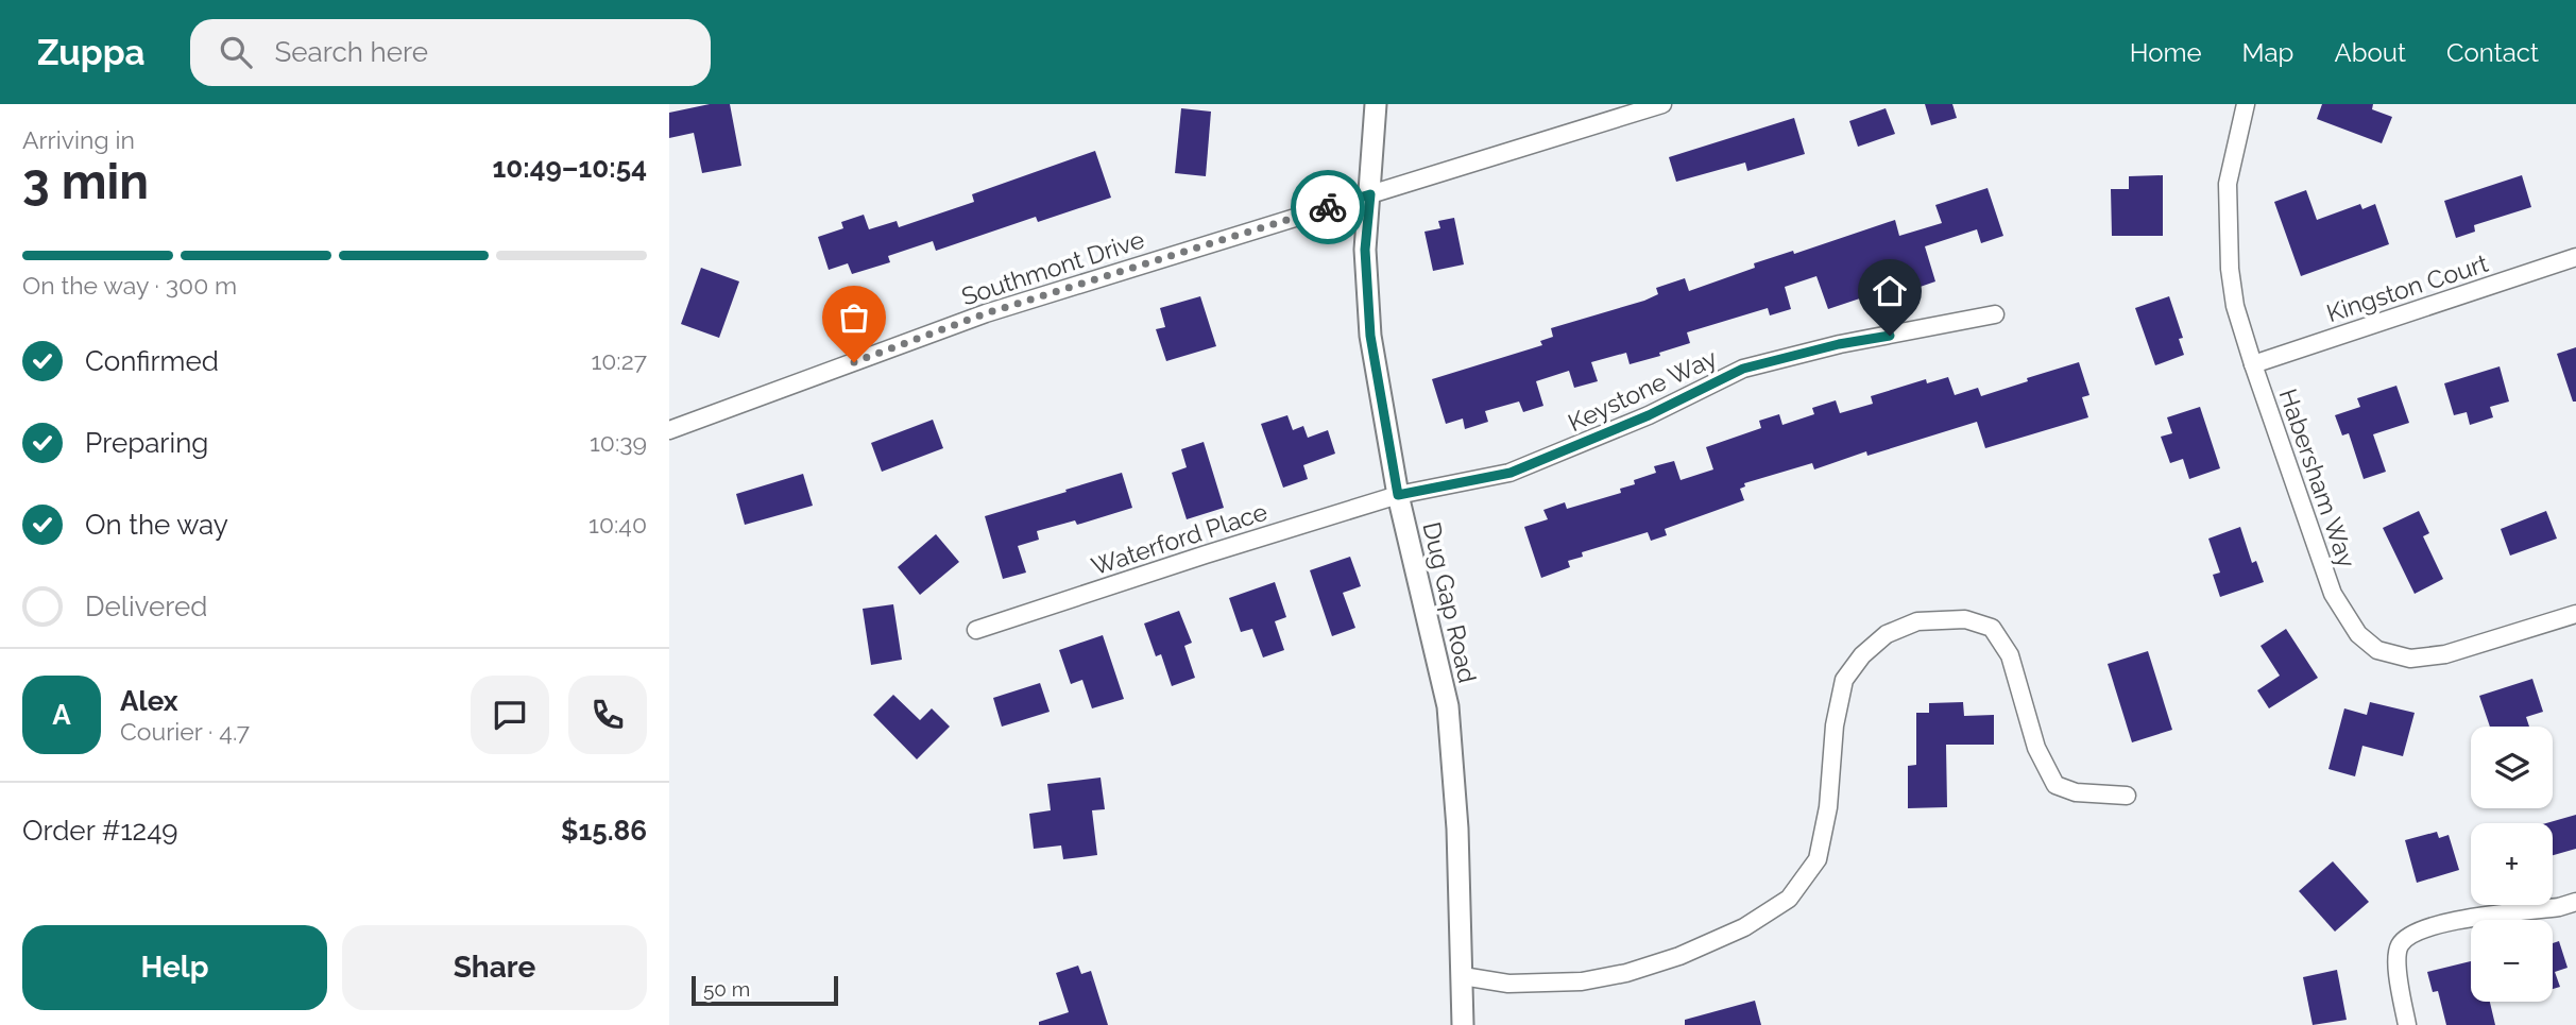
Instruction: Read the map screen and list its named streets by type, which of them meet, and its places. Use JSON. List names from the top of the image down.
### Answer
{
  "streets": {
    "street": [
      "Southmont Drive",
      "Kingston Court",
      "Keystone Way",
      "Habersham Way",
      "Waterford Place",
      "Dug Gap Road"
    ]
  },
  "crossings": [
    ["Southmont Drive", "Dug Gap Road"],
    ["Kingston Court", "Habersham Way"],
    ["Keystone Way", "Waterford Place"],
    ["Keystone Way", "Dug Gap Road"],
    ["Waterford Place", "Dug Gap Road"]
  ],
  "scale_bar": "50 m",
  "page": {
    "header": "Zuppa",
    "search": "Search here",
    "nav": [
      "Home",
      "Map",
      "About",
      "Contact"
    ],
    "heading": ["3 min", "Arriving in", "10:49–10:54"],
    "panel": [
      "Alex",
      "Courier · 4.7",
      "Order #1249",
      "$15.86"
    ],
    "bar": "On the way · 300 m",
    "list": [
      ["Confirmed", "10:27"],
      ["Preparing", "10:39"],
      ["On the way", "10:40"],
      "Delivered"
    ],
    "round": "A",
    "map_buttons": ["+", "−"],
    "buttons": ["Help", "Share"],
    "scale": "50 m"
  }
}
